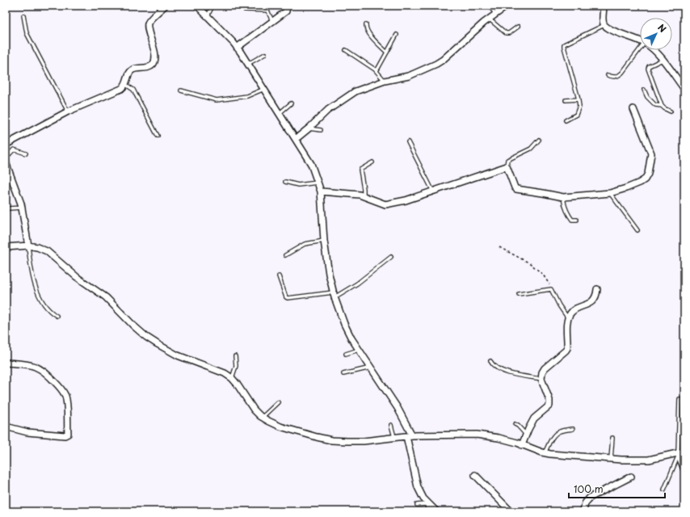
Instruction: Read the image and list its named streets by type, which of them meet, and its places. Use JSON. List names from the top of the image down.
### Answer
{
  "scale_bar": "100 m",
  "north": "top right"
}
